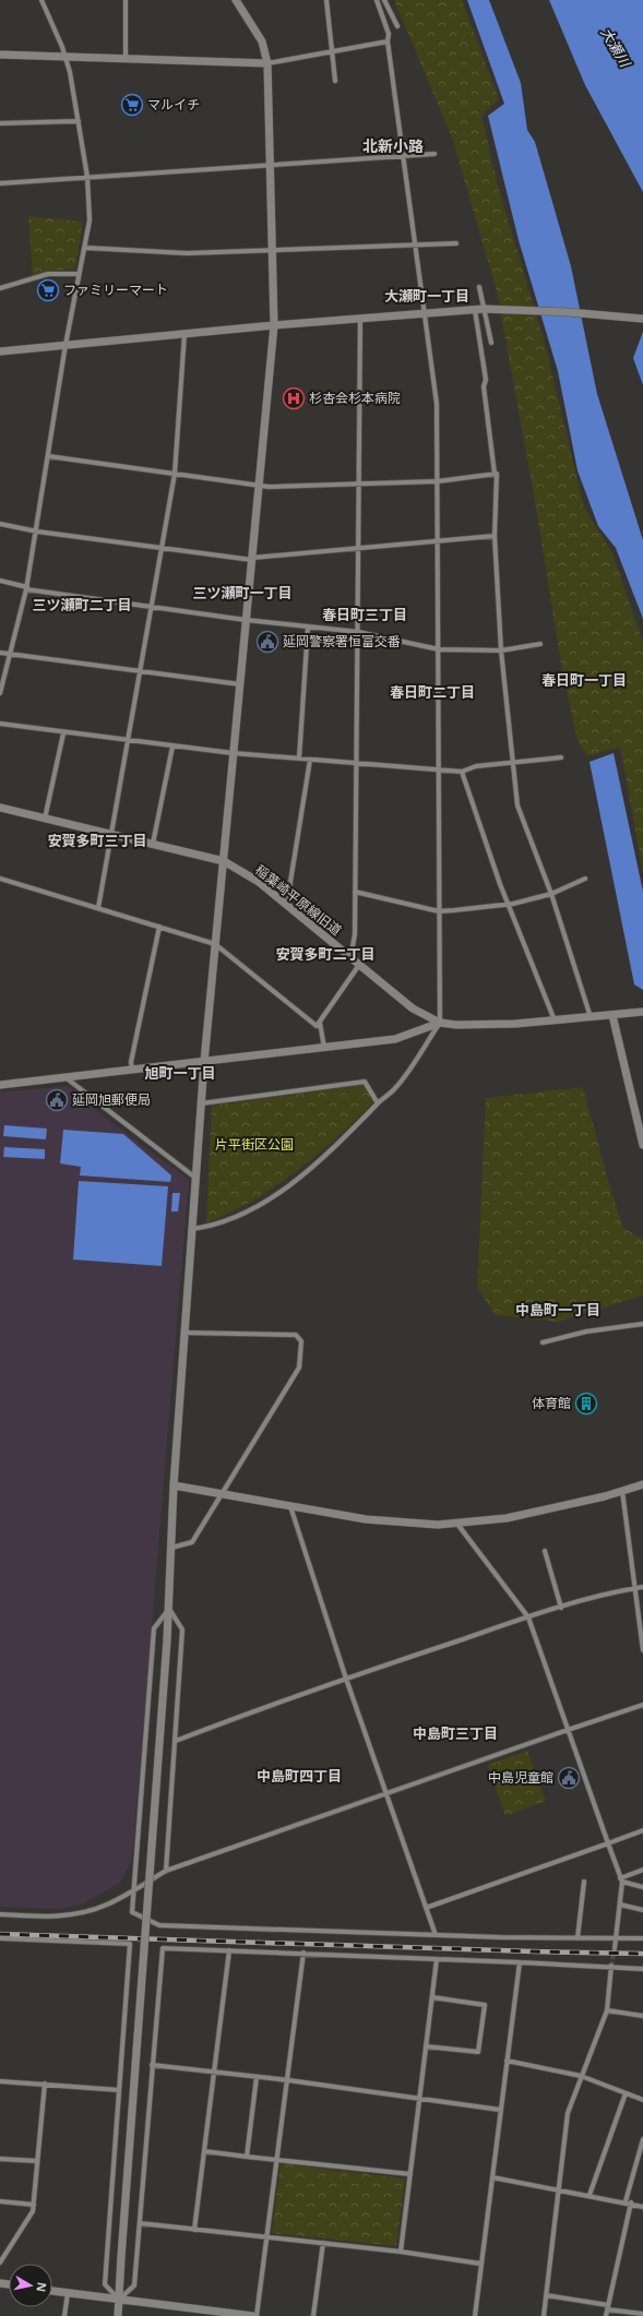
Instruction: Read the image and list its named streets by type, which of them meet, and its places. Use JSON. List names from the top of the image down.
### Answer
{
  "streets": {
    "street": ["稲葉崎平原線旧道"]
  },
  "districts": [
    "北新小路",
    "大瀬町一丁目",
    "三ツ瀬町一丁目",
    "三ツ瀬町二丁目",
    "春日町三丁目",
    "春日町一丁目",
    "春日町二丁目",
    "安賀多町三丁目",
    "安賀多町二丁目",
    "旭町一丁目",
    "中島町一丁目",
    "中島町三丁目",
    "中島町四丁目"
  ],
  "water": ["大瀬川"],
  "parks": ["片平街区公園"],
  "places": {
    "supermarket": ["マルイチ", "ファミリーマート"],
    "hospital": ["杉杏会杉本病院"],
    "public building": ["延岡警察署恒富交番", "延岡旭郵便局", "中島児童館"],
    "building": ["体育館"]
  },
  "north": "right"
}
